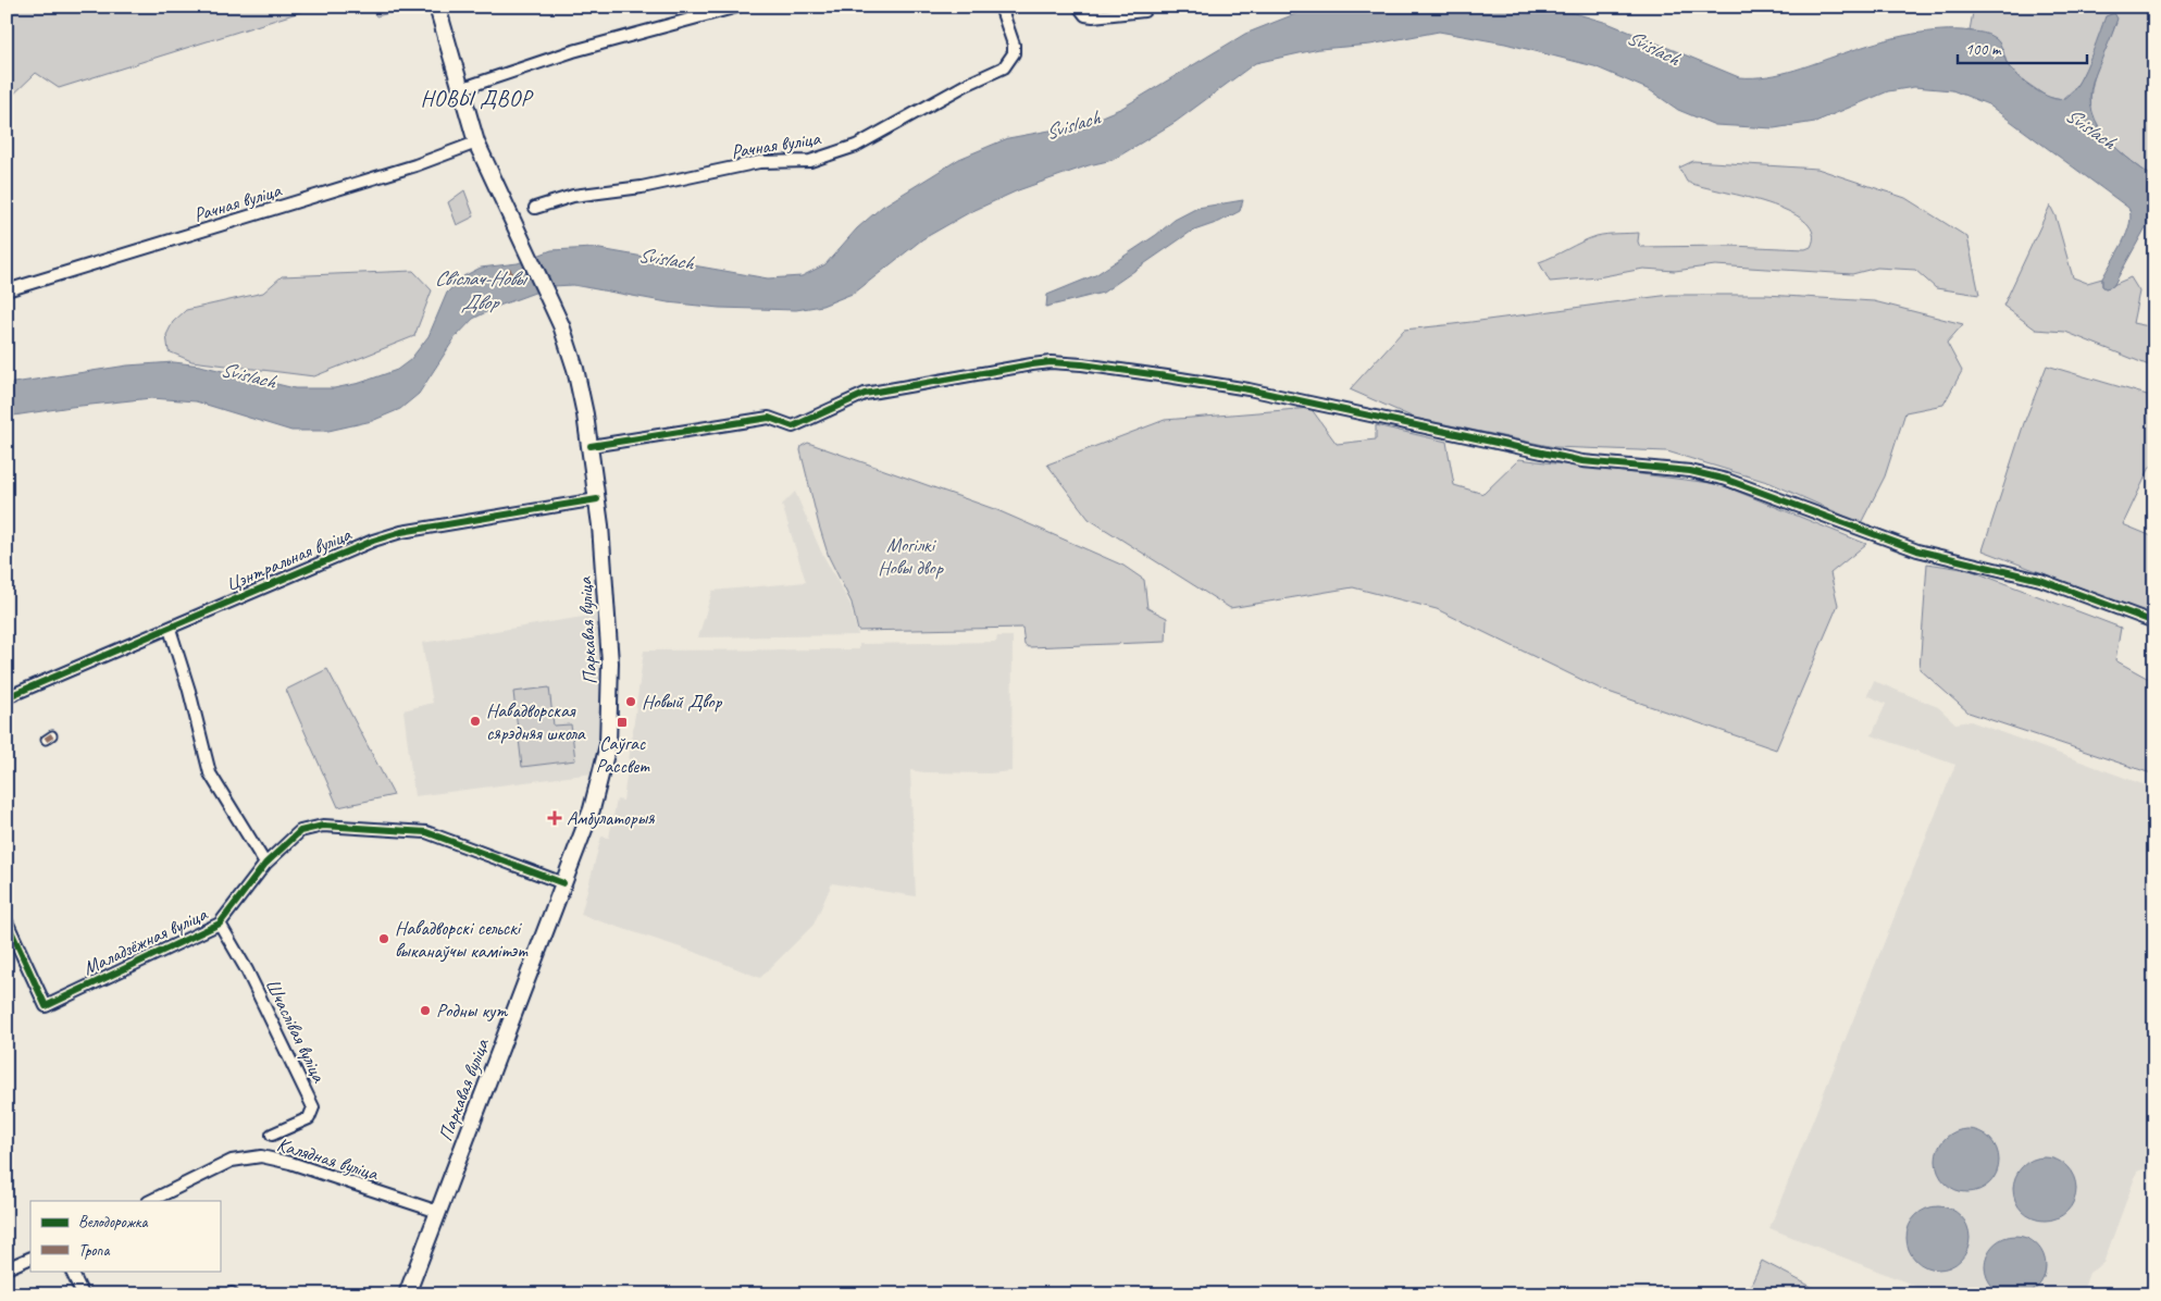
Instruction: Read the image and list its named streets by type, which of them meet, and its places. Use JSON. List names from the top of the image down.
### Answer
{
  "streets": {
    "main road": ["Паркавая вуліца"],
    "street": [
      "Рачная вуліца",
      "Цэнтральная вуліца",
      "Маладзёжная вуліца",
      "Шчаслівая вуліца",
      "Калядная вуліца"
    ]
  },
  "crossings": [
    ["Рачная вуліца", "Паркавая вуліца"],
    ["Цэнтральная вуліца", "Паркавая вуліца"],
    ["Паркавая вуліца", "Маладзёжная вуліца"],
    ["Паркавая вуліца", "Калядная вуліца"],
    ["Маладзёжная вуліца", "Шчаслівая вуліца"]
  ],
  "districts": ["НОВЫ ДВОР"],
  "water": ["Svislach", "Свіслач-Новы Двор"],
  "parks": ["Могілкі Новы двор"],
  "places": {
    "other": [
      "Новый Двор",
      "Навадворская сярэдняя школа",
      "Навадворскі сельскі выканаўчы камітэт",
      "Родны кут"
    ],
    "transit": ["Саўгас Рассвет"],
    "health": ["Амбулаторыя"]
  },
  "legend": ["Велодорожка", "Тропа"],
  "scale_bar": "100 m"
}
